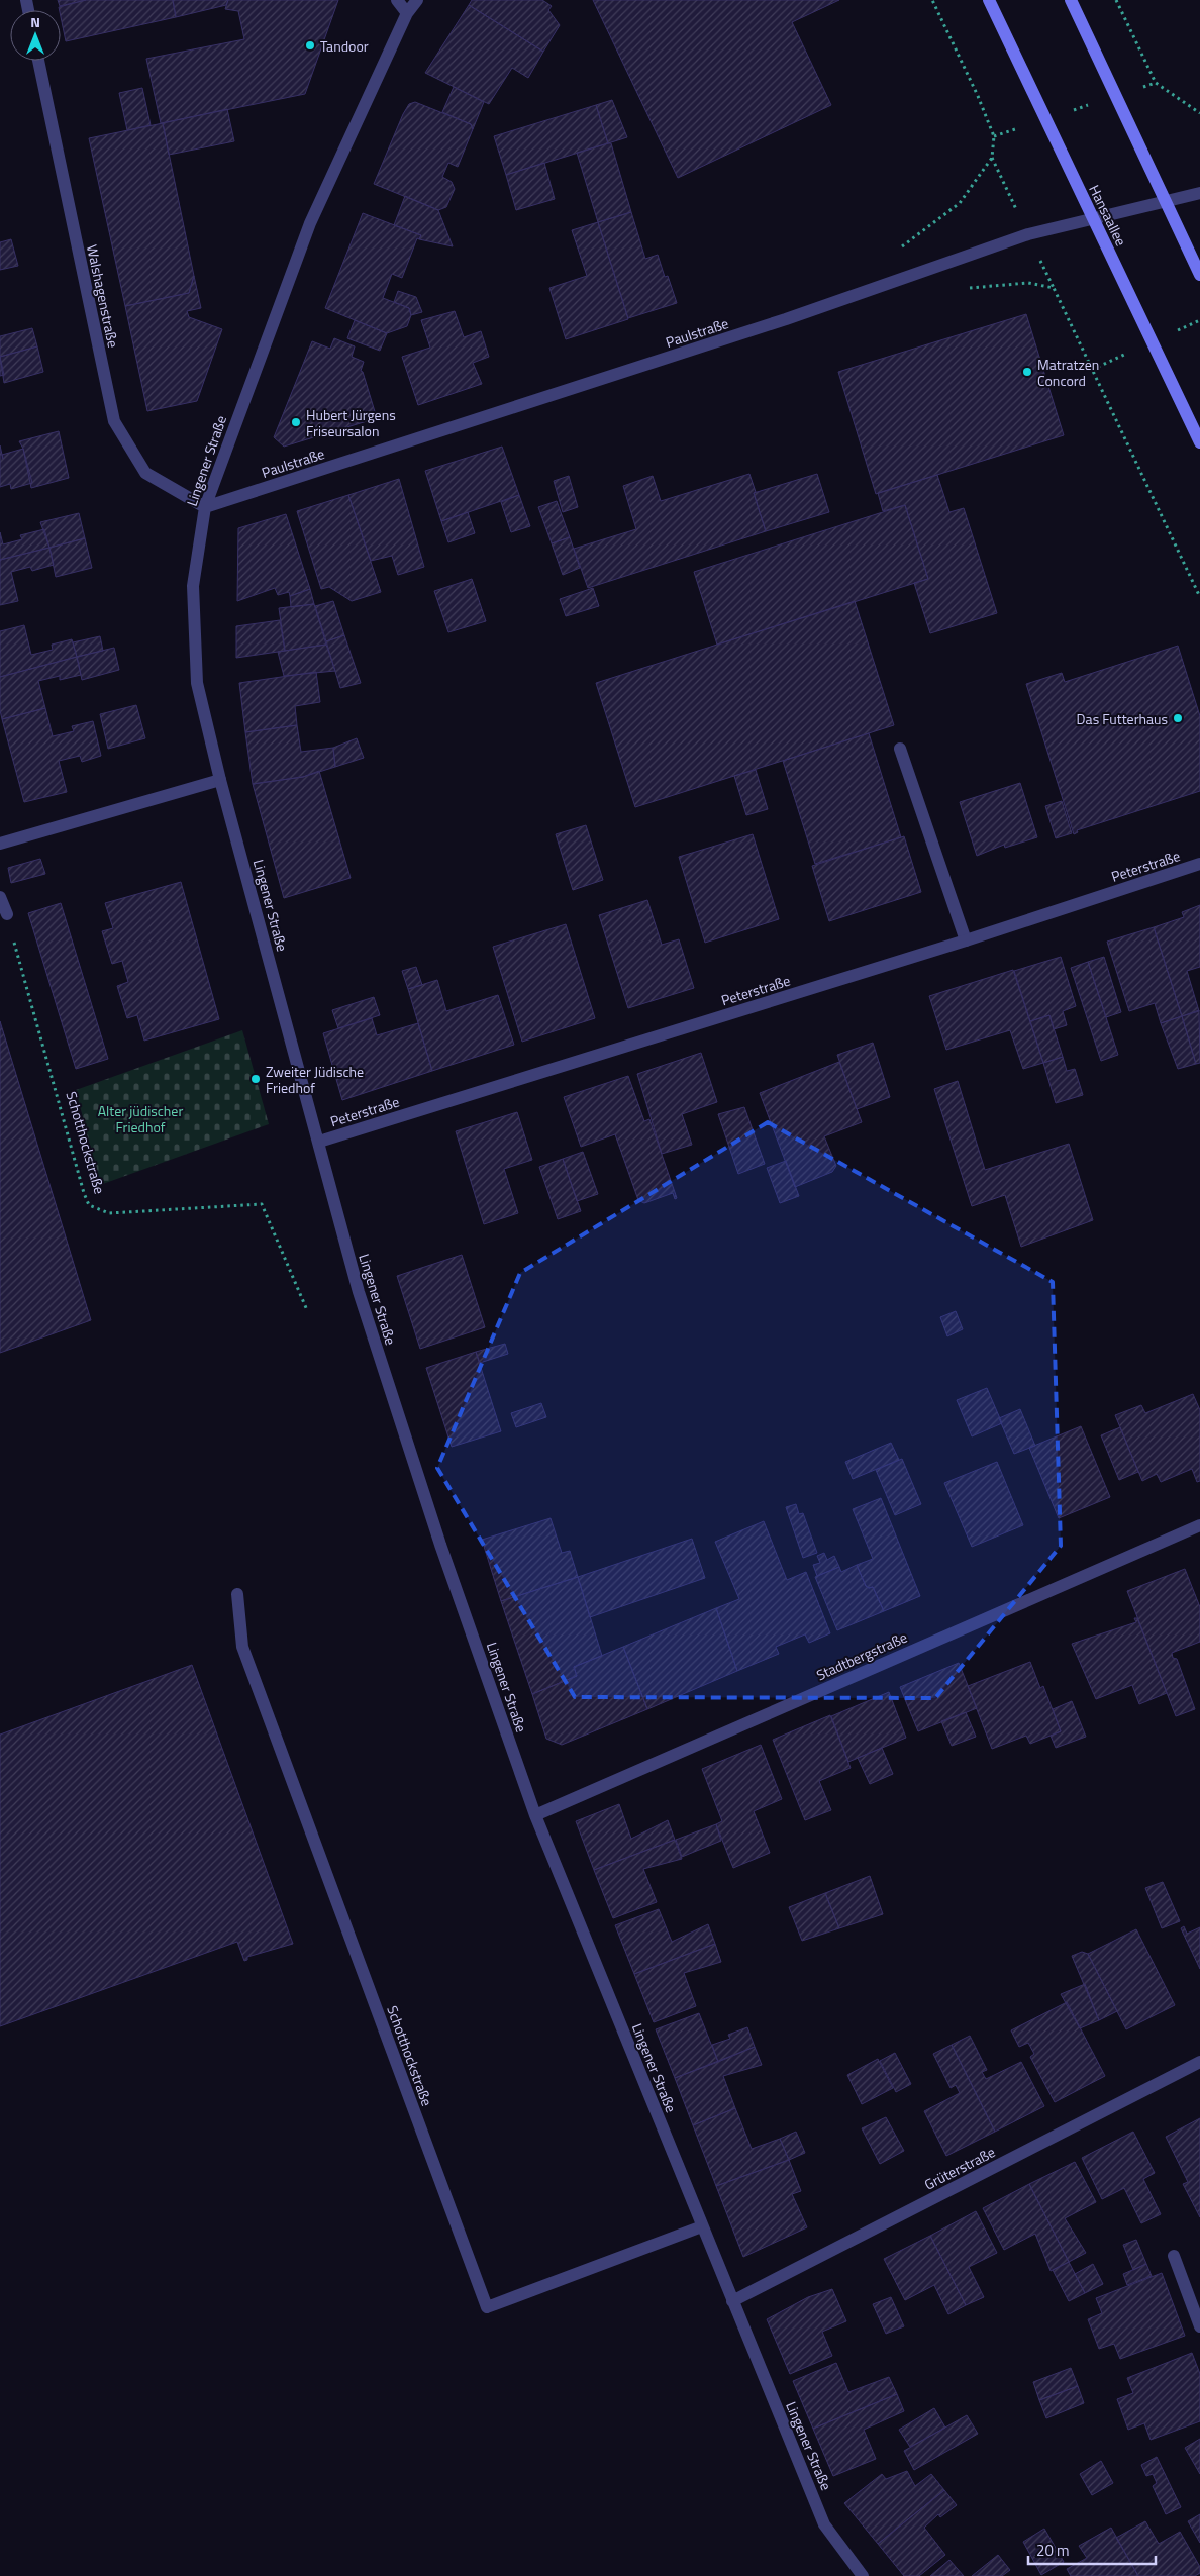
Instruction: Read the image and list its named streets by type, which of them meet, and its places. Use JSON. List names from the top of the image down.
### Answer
{
  "streets": {
    "main road": ["Hansaallee"],
    "street": [
      "Walshagenstraße",
      "Paulstraße",
      "Lingener Straße",
      "Peterstraße",
      "Schotthockstraße",
      "Stadtbergstraße",
      "Grüterstraße"
    ]
  },
  "crossings": [
    ["Hansaallee", "Paulstraße"],
    ["Walshagenstraße", "Paulstraße"],
    ["Walshagenstraße", "Lingener Straße"],
    ["Paulstraße", "Lingener Straße"],
    ["Lingener Straße", "Peterstraße"],
    ["Lingener Straße", "Schotthockstraße"],
    ["Lingener Straße", "Stadtbergstraße"],
    ["Lingener Straße", "Grüterstraße"]
  ],
  "parks": ["Alter jüdischer Friedhof"],
  "places": [
    "Tandoor",
    "Matratzen Concord",
    "Hubert Jürgens Friseursalon",
    "Das Futterhaus",
    "Zweiter Jüdische Friedhof"
  ],
  "scale_bar": "20 m",
  "north": "top"
}
